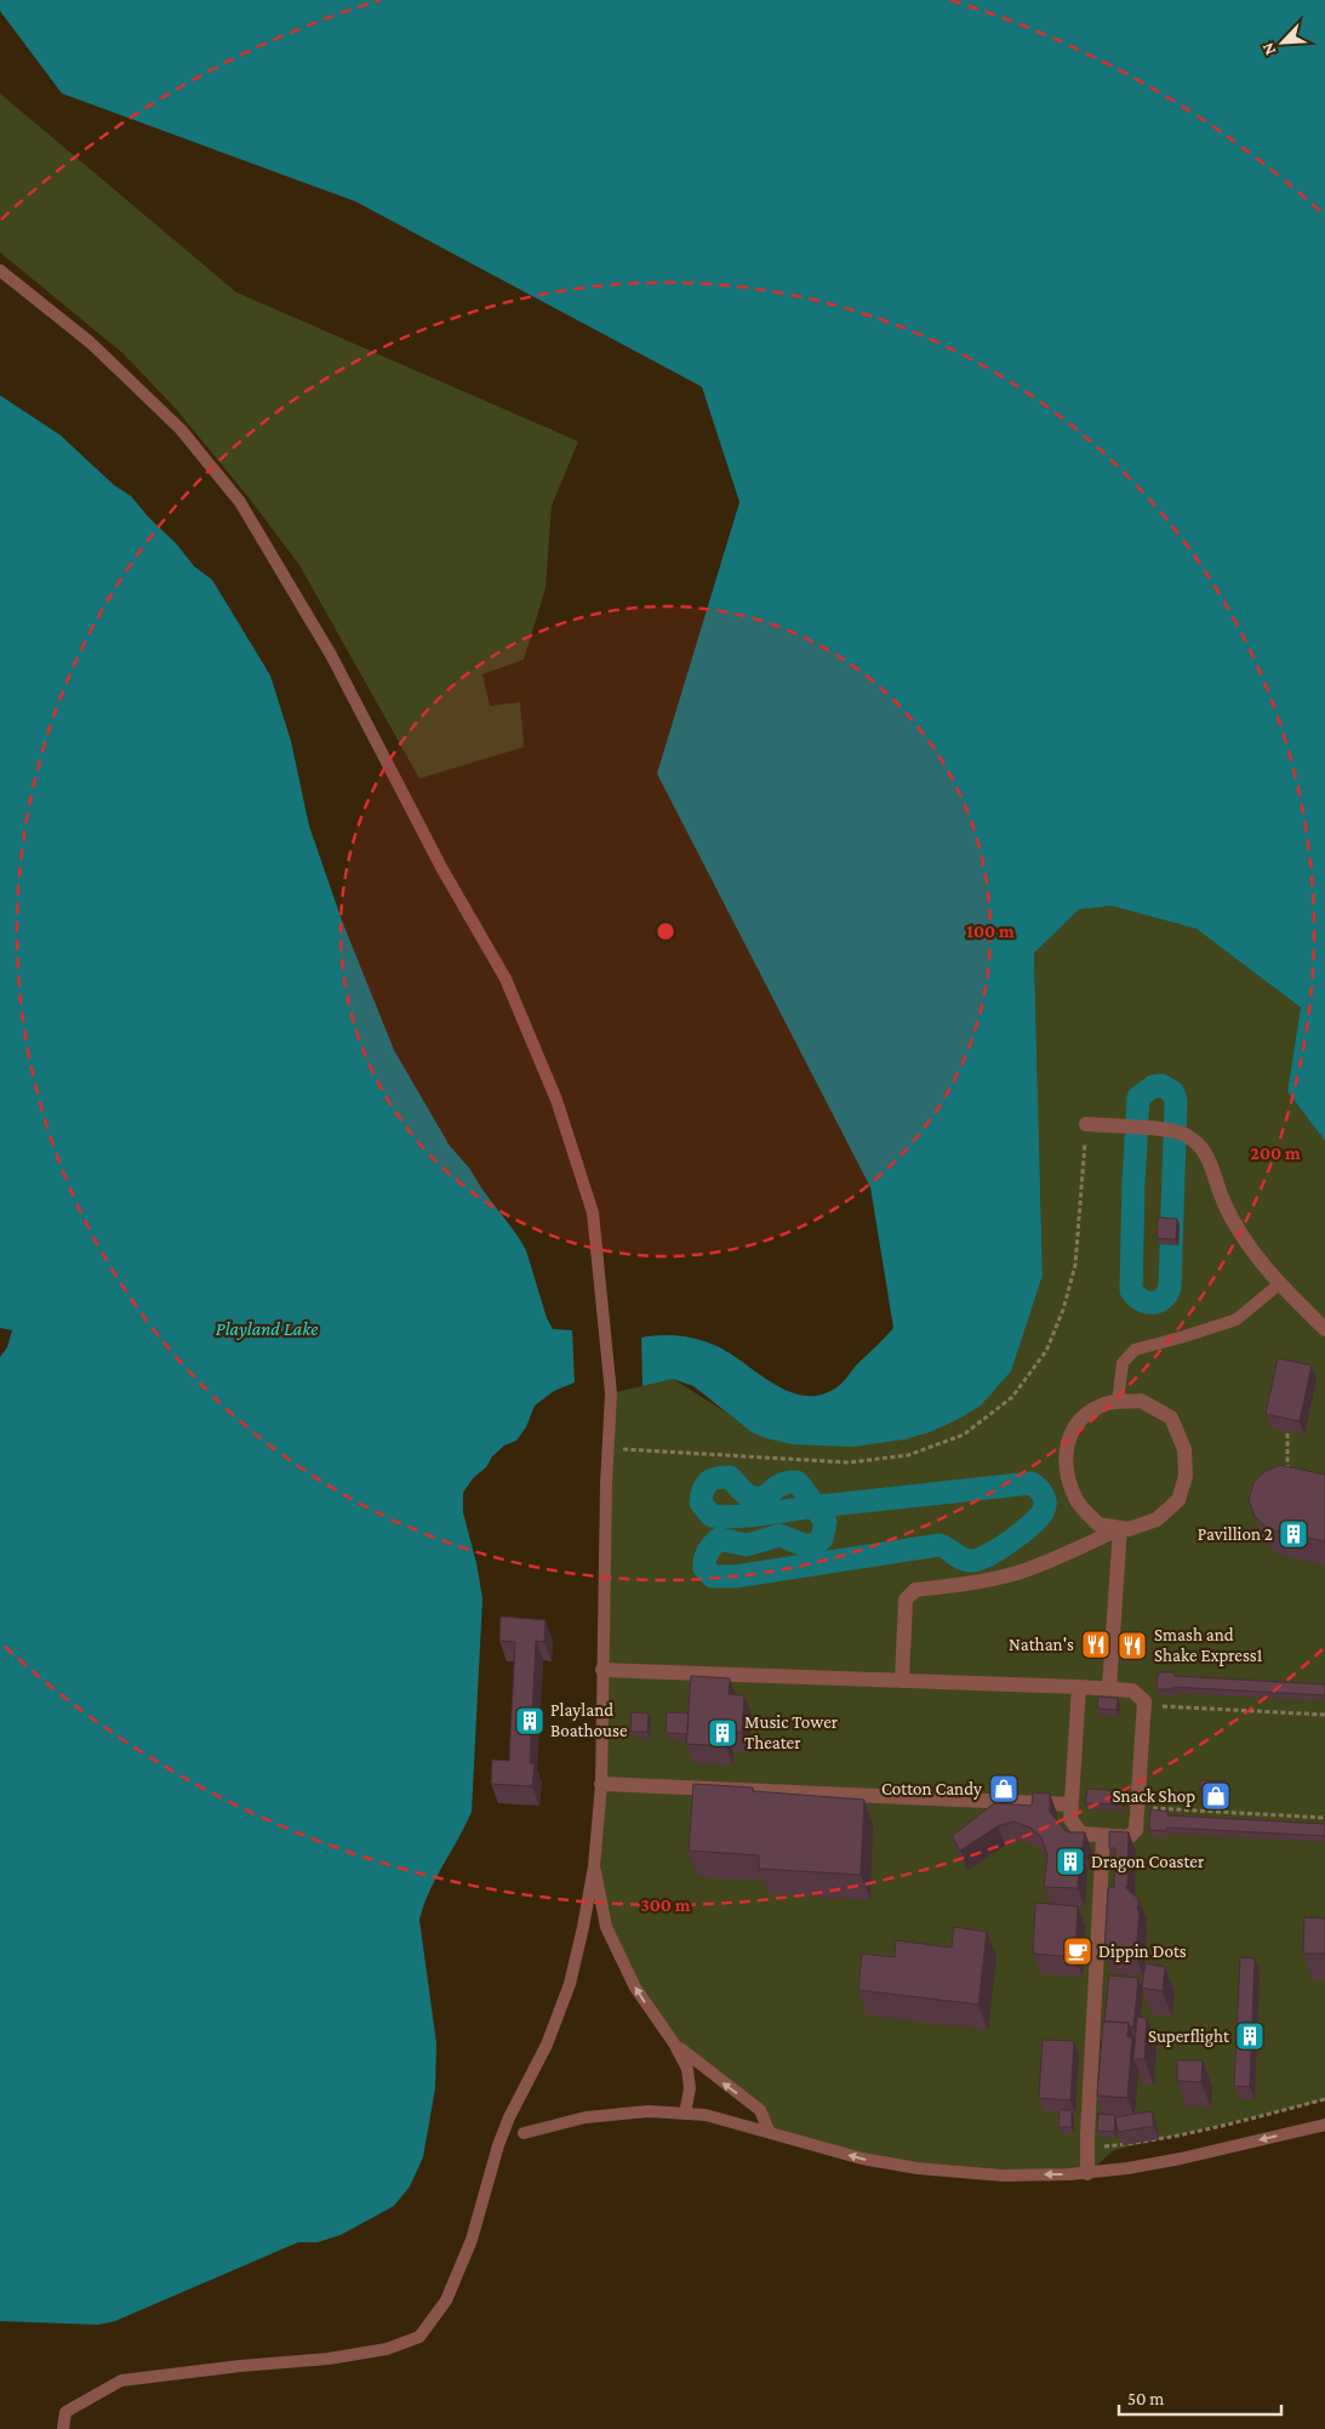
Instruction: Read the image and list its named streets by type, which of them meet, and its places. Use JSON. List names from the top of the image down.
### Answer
{
  "water": ["Playland Lake"],
  "places": {
    "building": [
      "Pavillion 2",
      "Playland Boathouse",
      "Music Tower Theater",
      "Dragon Coaster",
      "Superflight"
    ],
    "restaurant": ["Nathan's", "Smash and Shake Express1"],
    "shop": ["Cotton Candy", "Snack Shop"],
    "cafe": ["Dippin Dots"]
  },
  "scale_bar": "50 m",
  "north": "bottom left",
  "rings": ["100 m", "200 m", "300 m"]
}
